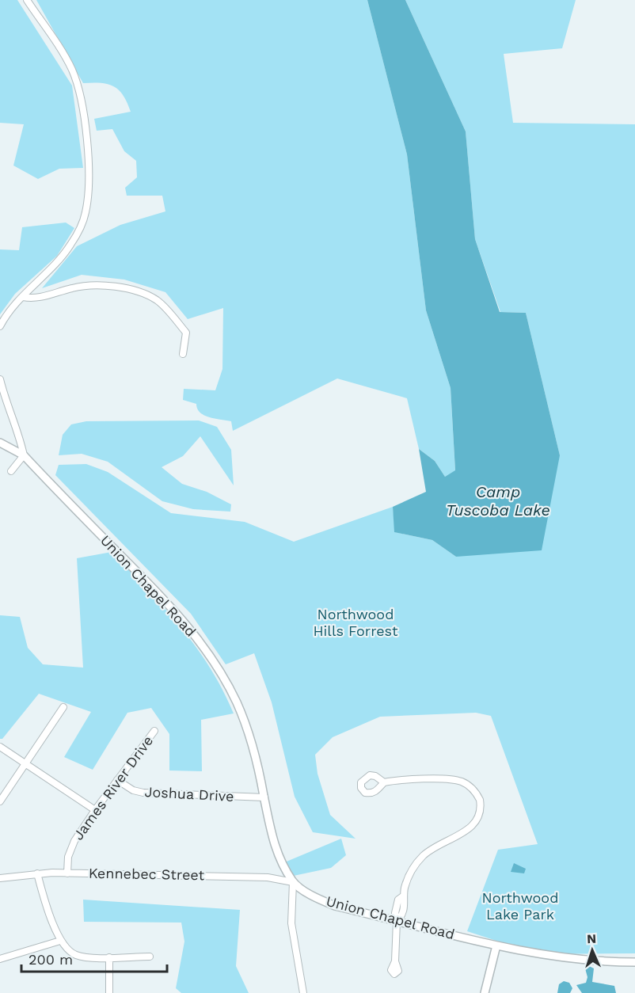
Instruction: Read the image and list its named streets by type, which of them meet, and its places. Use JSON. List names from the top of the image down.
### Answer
{
  "streets": {
    "street": [
      "Union Chapel Road",
      "James River Drive",
      "Joshua Drive",
      "Kennebec Street"
    ]
  },
  "crossings": [
    ["Union Chapel Road", "Joshua Drive"],
    ["Union Chapel Road", "Kennebec Street"],
    ["James River Drive", "Joshua Drive"],
    ["James River Drive", "Kennebec Street"]
  ],
  "water": ["Camp Tuscoba Lake"],
  "parks": ["Northwood Hills Forrest", "Northwood Lake Park"],
  "scale_bar": "200 m",
  "north": "top"
}
